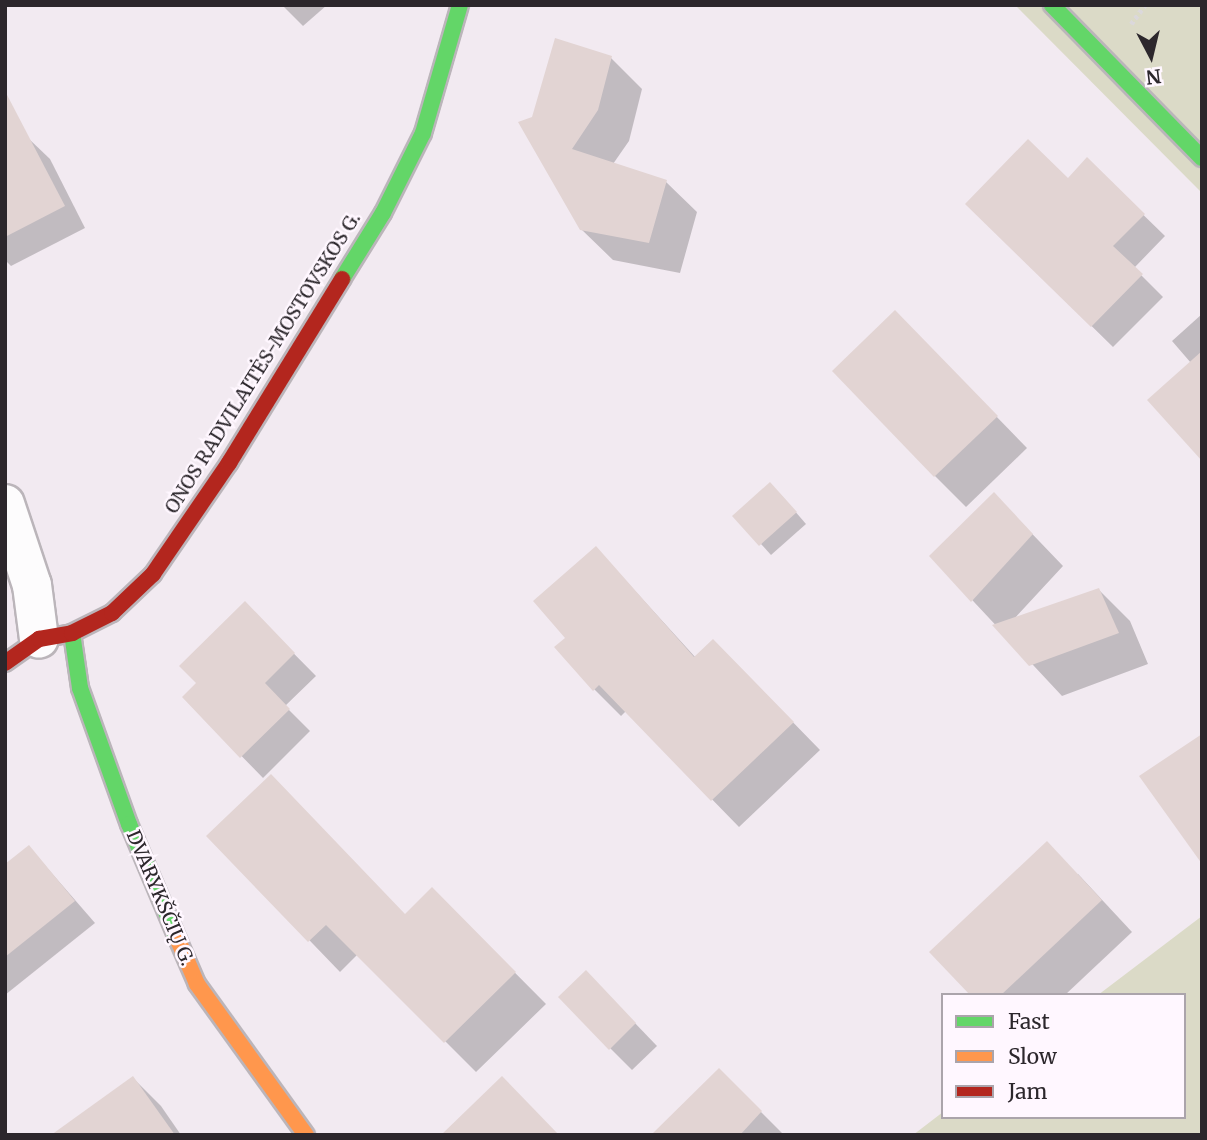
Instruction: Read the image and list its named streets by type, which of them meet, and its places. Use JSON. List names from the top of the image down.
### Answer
{
  "streets": {
    "street": ["ONOS RADVILAITĖS-MOSTOVSKOS G.", "DVARYKŠČIŲ G."]
  },
  "crossings": [
    ["ONOS RADVILAITĖS-MOSTOVSKOS G.", "DVARYKŠČIŲ G."]
  ],
  "legend": ["Fast", "Slow", "Jam"],
  "north": "bottom"
}
